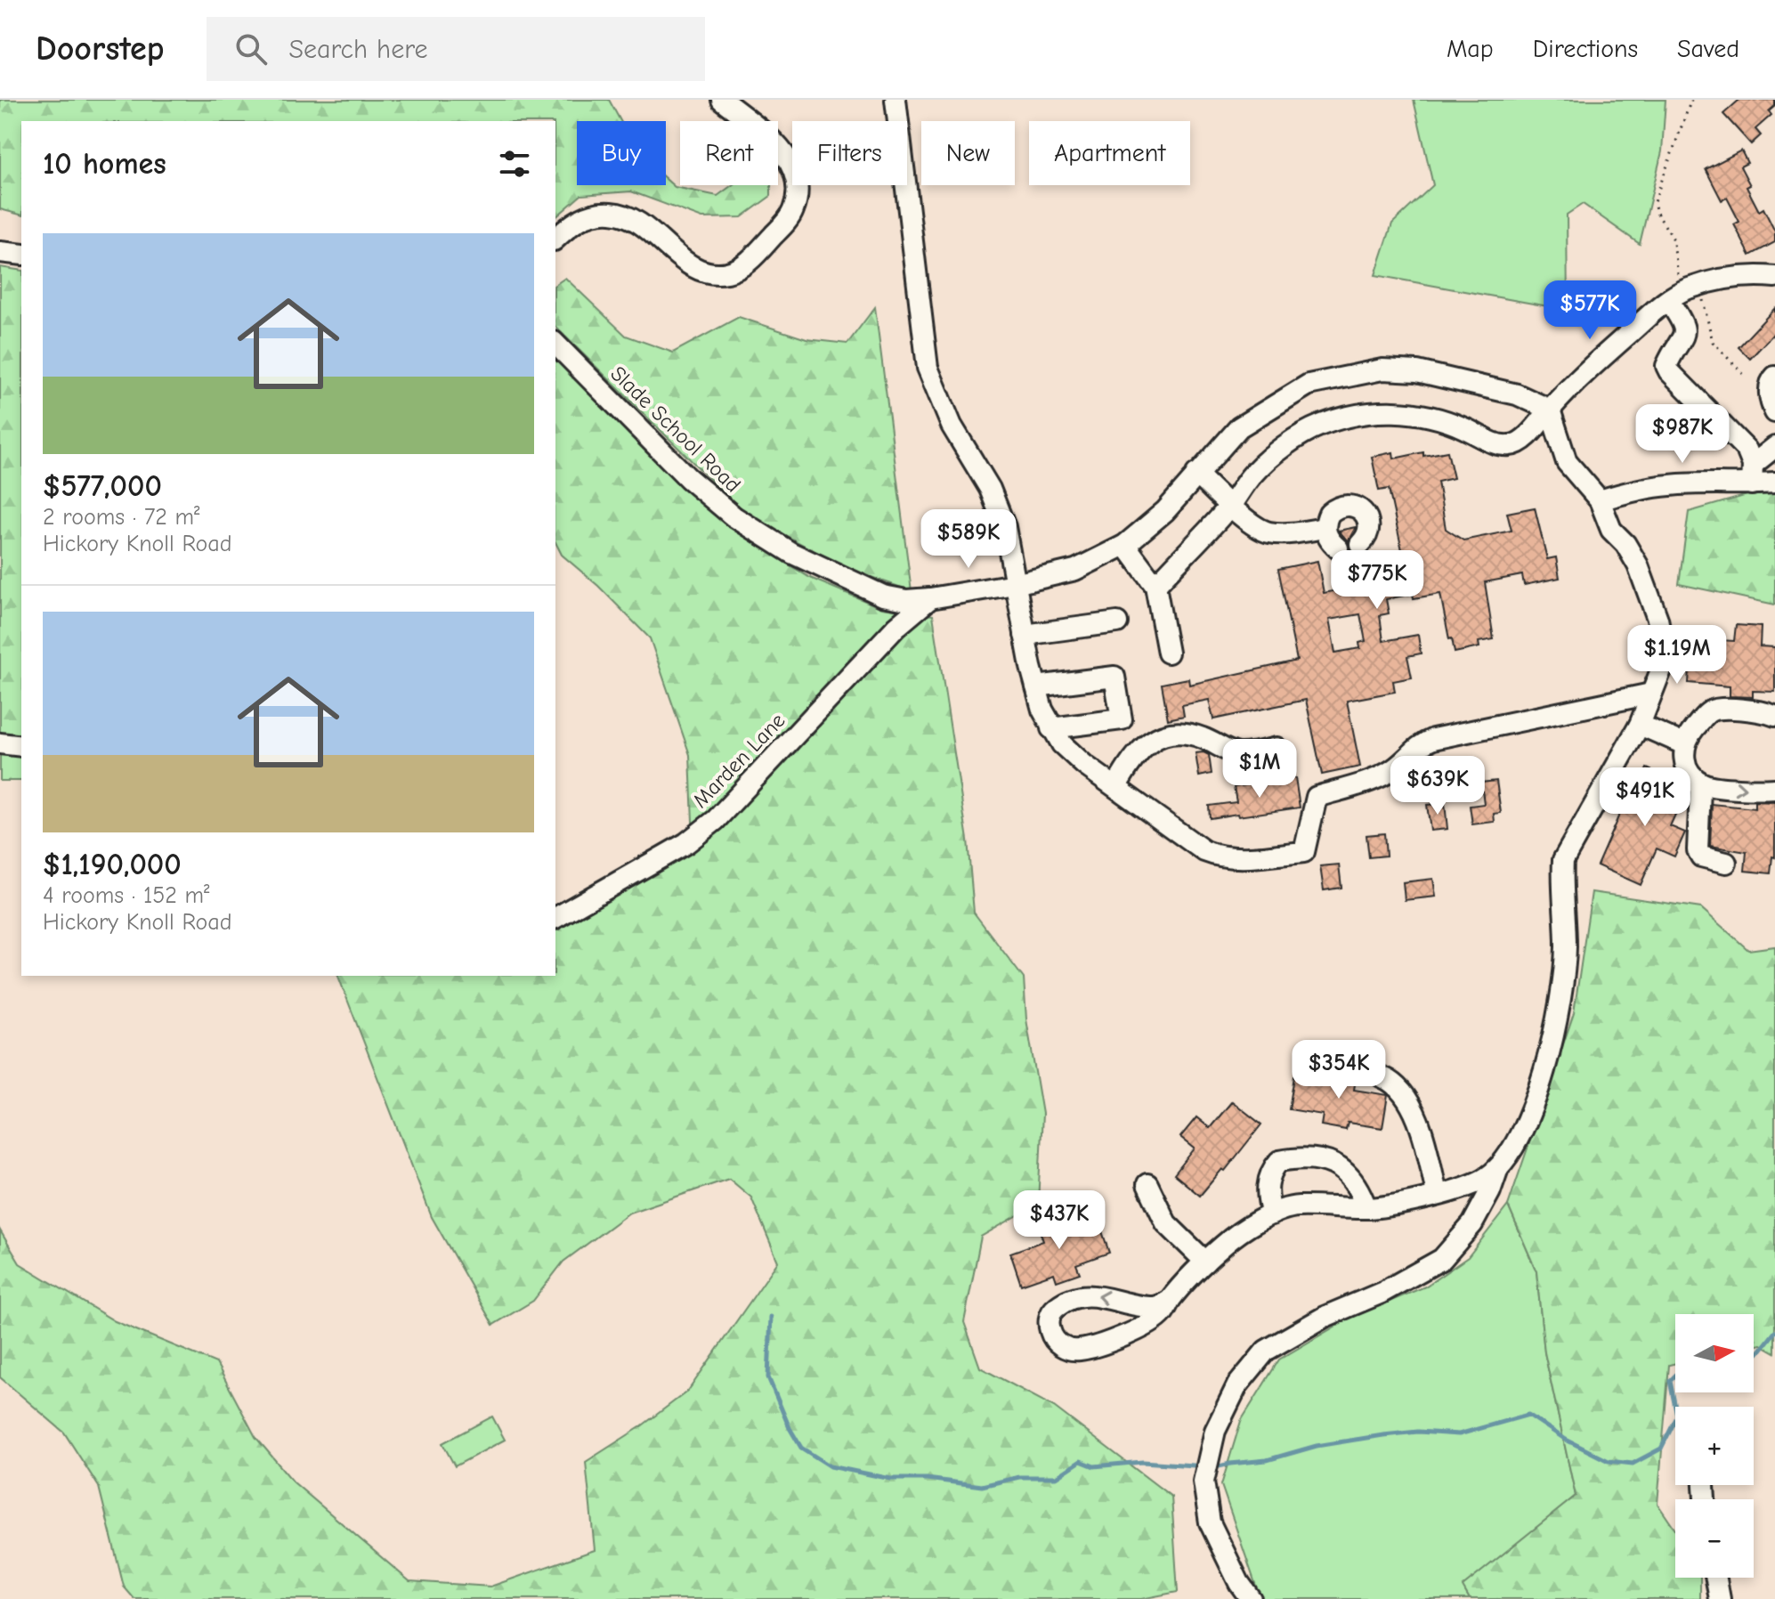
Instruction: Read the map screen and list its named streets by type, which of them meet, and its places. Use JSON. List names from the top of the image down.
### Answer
{
  "streets": {
    "street": ["Slade School Road", "Marden Lane"]
  },
  "crossings": [
    ["Slade School Road", "Marden Lane"]
  ],
  "north": "right",
  "page": {
    "header": "Doorstep",
    "search": "Search here",
    "nav": ["Map", "Directions", "Saved"],
    "chip": [
      "Buy",
      "Rent",
      "Filters",
      "New",
      "Apartment"
    ],
    "heading": "10 homes",
    "list": [
      {
        "name": "$577,000",
        "note": "2 rooms · 72 m² · Hickory Knoll Road"
      },
      {
        "name": "$1,190,000",
        "note": "4 rooms · 152 m² · Hickory Knoll Road"
      }
    ],
    "price": [
      "$577K",
      "$987K",
      "$589K",
      "$775K",
      "$1.19M",
      "$1M",
      "$639K",
      "$491K",
      "$354K",
      "$437K"
    ],
    "map_buttons": ["+", "−"]
  }
}
